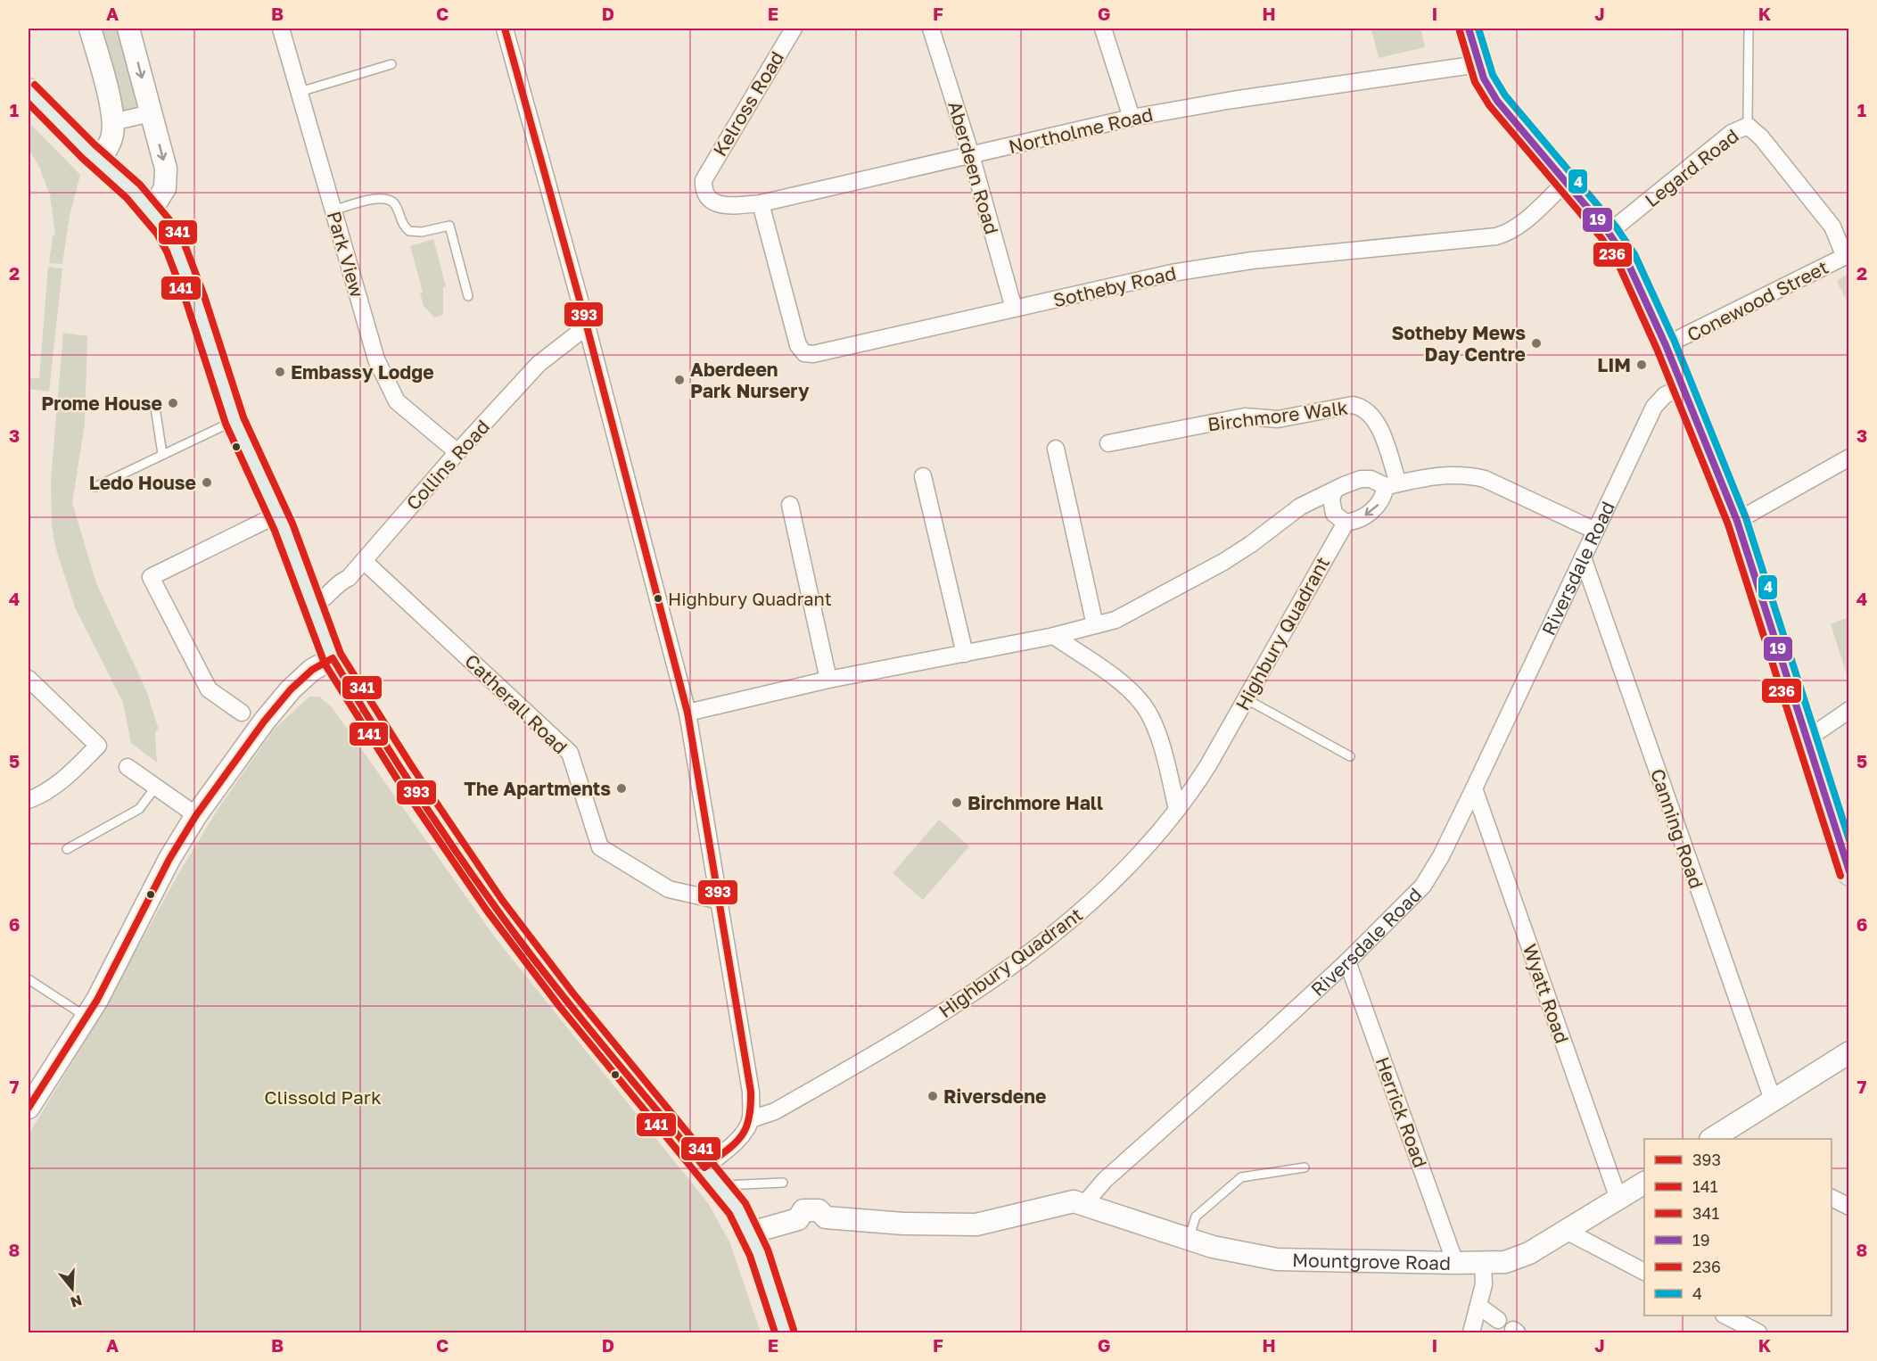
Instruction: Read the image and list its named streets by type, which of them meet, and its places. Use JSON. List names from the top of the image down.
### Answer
{
  "streets": {
    "street": [
      "Kelross Road",
      "Northolme Road",
      "Aberdeen Road",
      "Legard Road",
      "Park View",
      "Sotheby Road",
      "Conewood Street",
      "Birchmore Walk",
      "Collins Road",
      "Riversdale Road",
      "Highbury Quadrant",
      "Catherall Road",
      "Canning Road",
      "Wyatt Road",
      "Herrick Road",
      "Mountgrove Road"
    ]
  },
  "crossings": [
    ["Kelross Road", "Northolme Road"],
    ["Northolme Road", "Aberdeen Road"],
    ["Northolme Road", "Sotheby Road"],
    ["Aberdeen Road", "Sotheby Road"],
    ["Legard Road", "Conewood Street"],
    ["Park View", "Collins Road"],
    ["Collins Road", "Catherall Road"],
    ["Riversdale Road", "Canning Road"],
    ["Riversdale Road", "Wyatt Road"],
    ["Riversdale Road", "Herrick Road"],
    ["Riversdale Road", "Mountgrove Road"],
    ["Wyatt Road", "Mountgrove Road"],
    ["Herrick Road", "Mountgrove Road"]
  ],
  "parks": ["Clissold Park"],
  "places": [
    "Sotheby Mews Day Centre",
    "LIM",
    "Embassy Lodge",
    "Aberdeen Park Nursery",
    "Prome House",
    "Ledo House",
    "Highbury Quadrant",
    "The Apartments",
    "Birchmore Hall",
    "Riversdene"
  ],
  "lines": [
    "transit line 393",
    "transit line 19",
    "transit line 4",
    "transit line 236",
    "transit line 341",
    "transit line 141"
  ],
  "legend": [
    "393",
    "141",
    "341",
    "19",
    "236",
    "4"
  ],
  "north": "bottom",
  "grid": {
    "columns": [
      "A",
      "B",
      "C",
      "D",
      "E",
      "F",
      "G",
      "H",
      "I",
      "J",
      "K"
    ],
    "rows": [
      "1",
      "2",
      "3",
      "4",
      "5",
      "6",
      "7",
      "8"
    ]
  }
}
